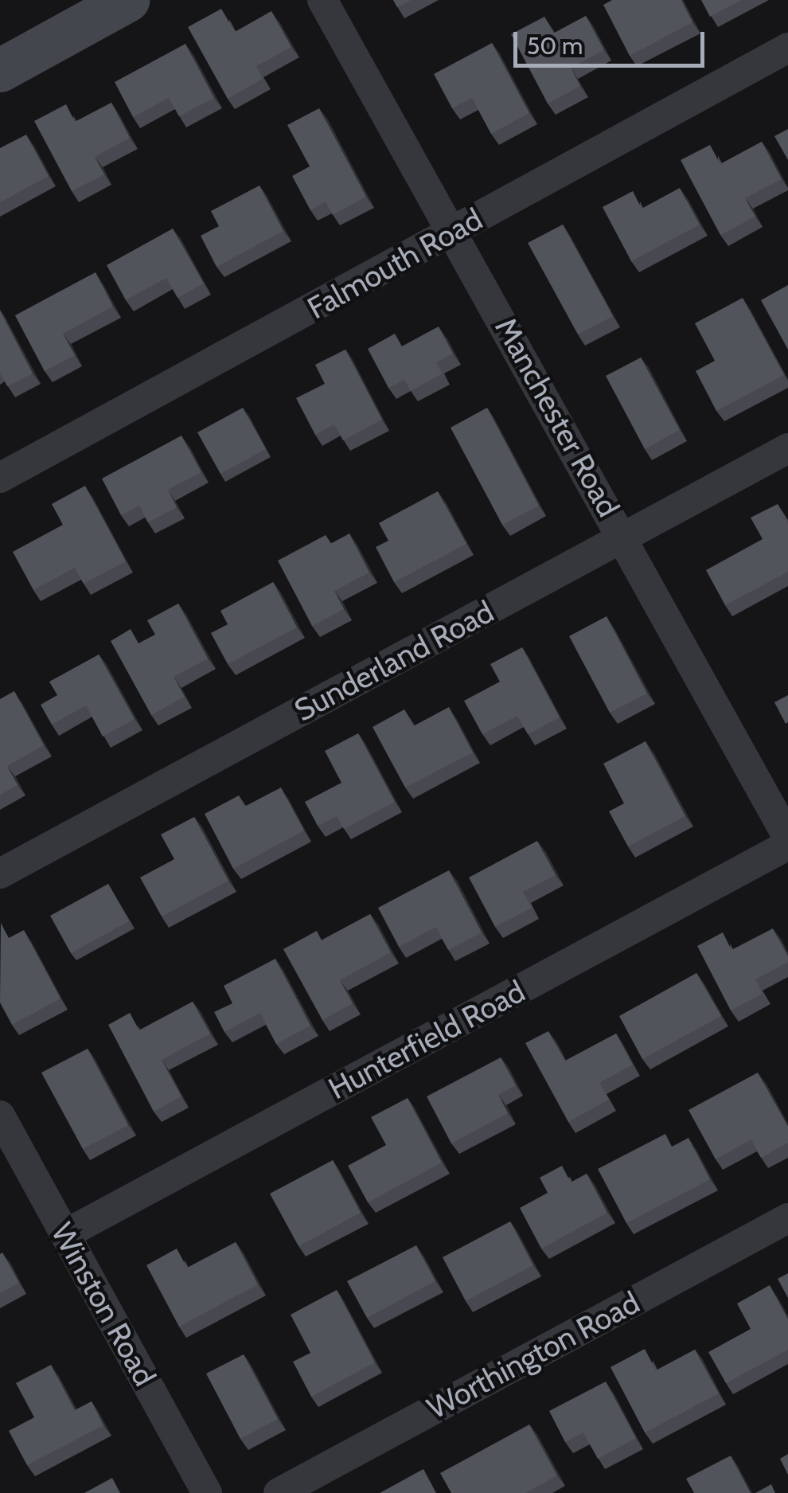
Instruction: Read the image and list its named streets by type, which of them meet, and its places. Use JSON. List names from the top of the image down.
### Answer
{
  "streets": {
    "street": [
      "Falmouth Road",
      "Manchester Road",
      "Sunderland Road",
      "Hunterfield Road",
      "Winston Road",
      "Worthington Road"
    ]
  },
  "crossings": [
    ["Falmouth Road", "Manchester Road"],
    ["Manchester Road", "Sunderland Road"],
    ["Hunterfield Road", "Winston Road"]
  ],
  "scale_bar": "50 m"
}
